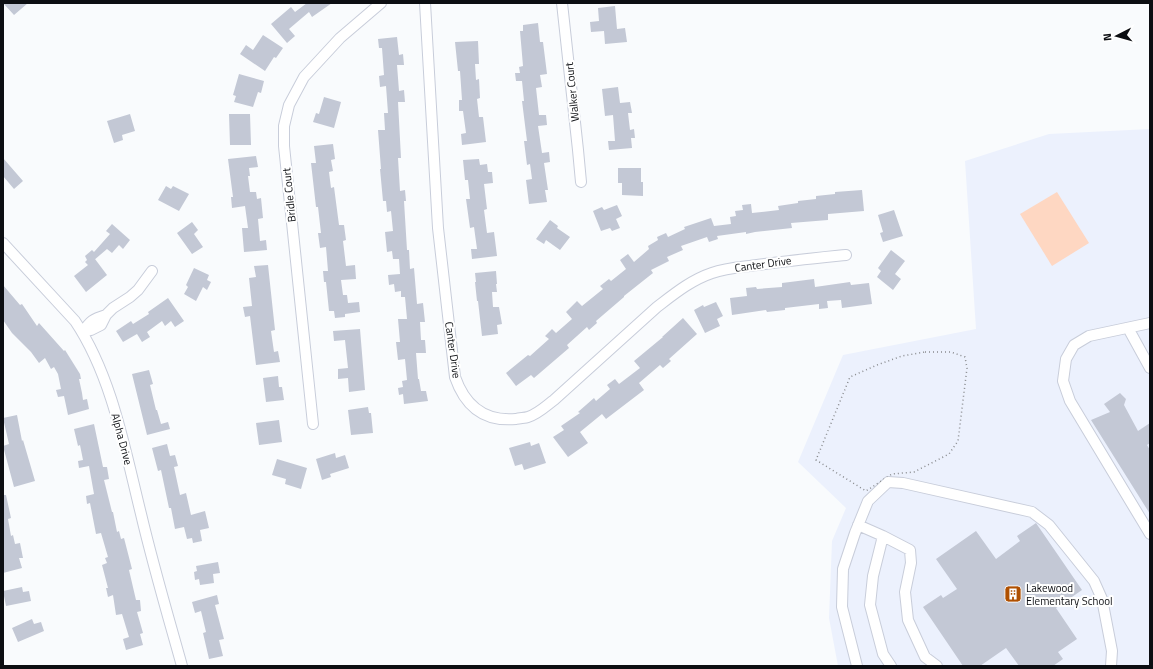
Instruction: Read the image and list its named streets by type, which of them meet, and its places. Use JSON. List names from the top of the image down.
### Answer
{
  "streets": {
    "street": [
      "Walker Court",
      "Bridle Court",
      "Canter Drive",
      "Alpha Drive"
    ]
  },
  "places": {
    "building": ["Lakewood Elementary School"]
  },
  "north": "left"
}
